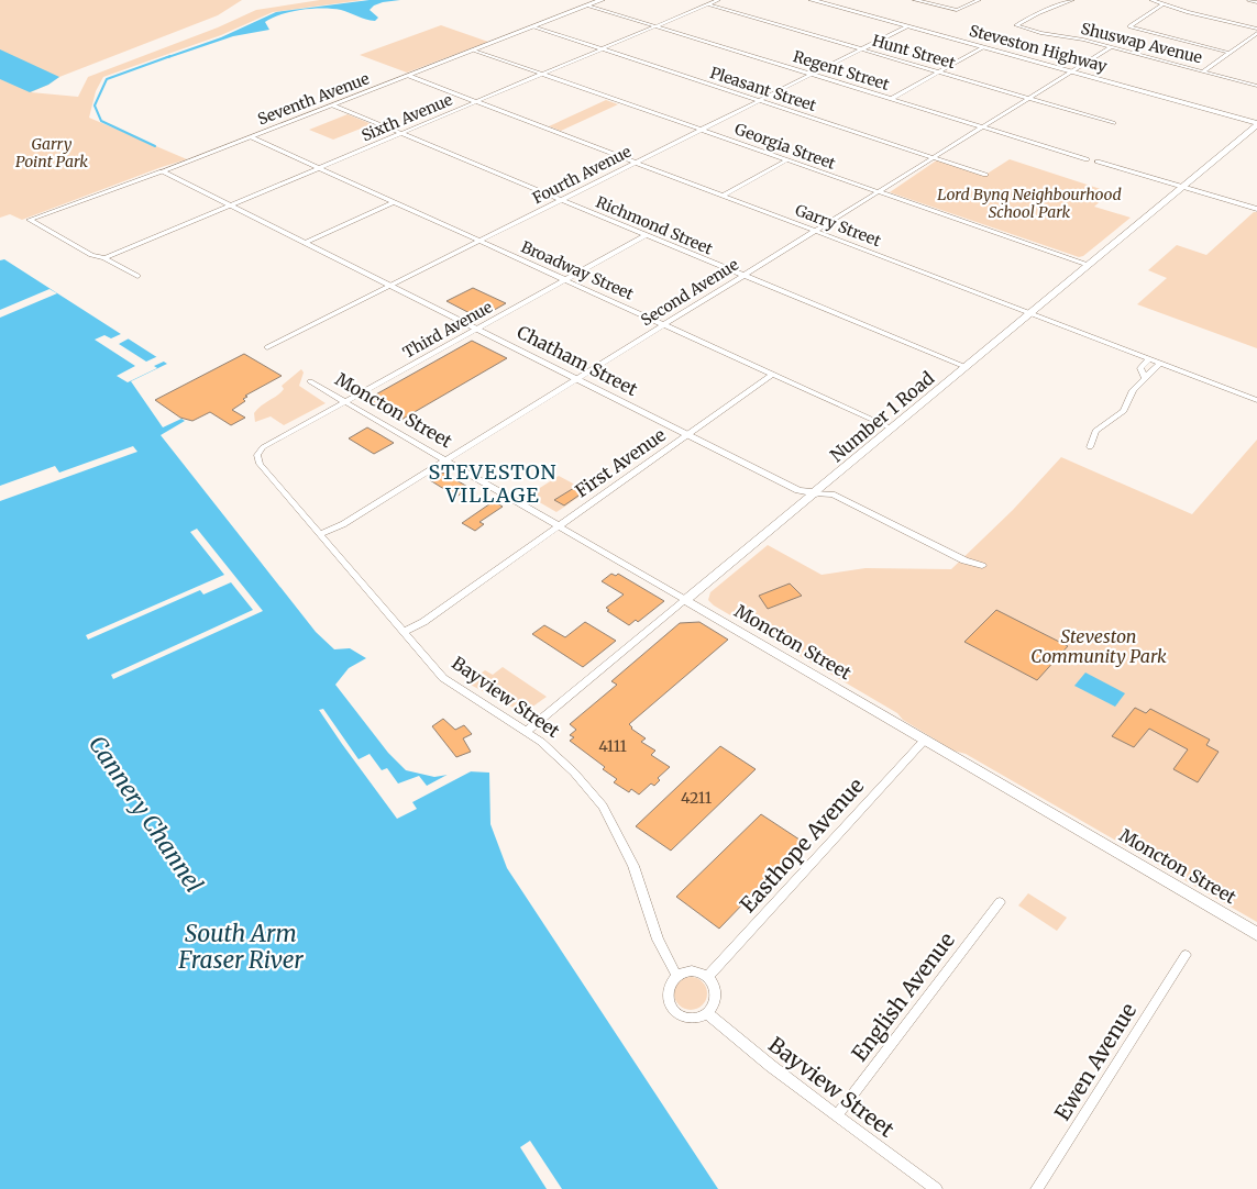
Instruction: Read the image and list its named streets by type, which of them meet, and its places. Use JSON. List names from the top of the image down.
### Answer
{
  "streets": {
    "street": [
      "Shuswap Avenue",
      "Steveston Highway",
      "Hunt Street",
      "Regent Street",
      "Pleasant Street",
      "Seventh Avenue",
      "Sixth Avenue",
      "Georgia Street",
      "Fourth Avenue",
      "Richmond Street",
      "Garry Street",
      "Broadway Street",
      "Second Avenue",
      "Third Avenue",
      "Chatham Street",
      "Moncton Street",
      "Number 1 Road",
      "First Avenue",
      "Bayview Street",
      "Easthope Avenue",
      "English Avenue",
      "Ewen Avenue"
    ]
  },
  "crossings": [
    ["Shuswap Avenue", "Second Avenue"],
    ["Steveston Highway", "Fourth Avenue"],
    ["Steveston Highway", "Second Avenue"],
    ["Steveston Highway", "Number 1 Road"],
    ["Hunt Street", "Sixth Avenue"],
    ["Hunt Street", "Fourth Avenue"],
    ["Hunt Street", "Second Avenue"],
    ["Regent Street", "Seventh Avenue"],
    ["Regent Street", "Sixth Avenue"],
    ["Regent Street", "Fourth Avenue"],
    ["Regent Street", "Second Avenue"],
    ["Pleasant Street", "Seventh Avenue"],
    ["Pleasant Street", "Sixth Avenue"],
    ["Pleasant Street", "Fourth Avenue"],
    ["Pleasant Street", "Second Avenue"],
    ["Seventh Avenue", "Sixth Avenue"],
    ["Seventh Avenue", "Georgia Street"],
    ["Seventh Avenue", "Richmond Street"],
    ["Seventh Avenue", "Garry Street"],
    ["Seventh Avenue", "Broadway Street"],
    ["Seventh Avenue", "Chatham Street"],
    ["Sixth Avenue", "Georgia Street"],
    ["Sixth Avenue", "Richmond Street"],
    ["Sixth Avenue", "Garry Street"],
    ["Sixth Avenue", "Broadway Street"],
    ["Sixth Avenue", "Chatham Street"],
    ["Georgia Street", "Fourth Avenue"],
    ["Georgia Street", "Second Avenue"],
    ["Georgia Street", "Number 1 Road"],
    ["Fourth Avenue", "Richmond Street"],
    ["Fourth Avenue", "Garry Street"],
    ["Fourth Avenue", "Broadway Street"],
    ["Fourth Avenue", "Chatham Street"],
    ["Richmond Street", "Second Avenue"],
    ["Richmond Street", "Third Avenue"],
    ["Richmond Street", "Number 1 Road"],
    ["Garry Street", "Second Avenue"],
    ["Garry Street", "Number 1 Road"],
    ["Broadway Street", "Second Avenue"],
    ["Broadway Street", "Third Avenue"],
    ["Broadway Street", "Number 1 Road"],
    ["Broadway Street", "First Avenue"],
    ["Second Avenue", "Chatham Street"],
    ["Second Avenue", "Moncton Street"],
    ["Second Avenue", "Bayview Street"],
    ["Third Avenue", "Chatham Street"],
    ["Third Avenue", "Moncton Street"],
    ["Third Avenue", "Bayview Street"],
    ["Chatham Street", "Number 1 Road"],
    ["Chatham Street", "First Avenue"],
    ["Moncton Street", "Number 1 Road"],
    ["Moncton Street", "First Avenue"],
    ["Moncton Street", "Easthope Avenue"],
    ["Number 1 Road", "Bayview Street"],
    ["First Avenue", "Bayview Street"],
    ["Bayview Street", "Easthope Avenue"],
    ["Bayview Street", "English Avenue"]
  ],
  "districts": ["STEVESTON VILLAGE"],
  "water": ["Cannery Channel", "South Arm Fraser River"],
  "parks": ["Garry Point Park", "Lord Byng Neighbourhood School Park", "Steveston Community Park"],
  "house_numbers": ["4111", "4211"]
}
